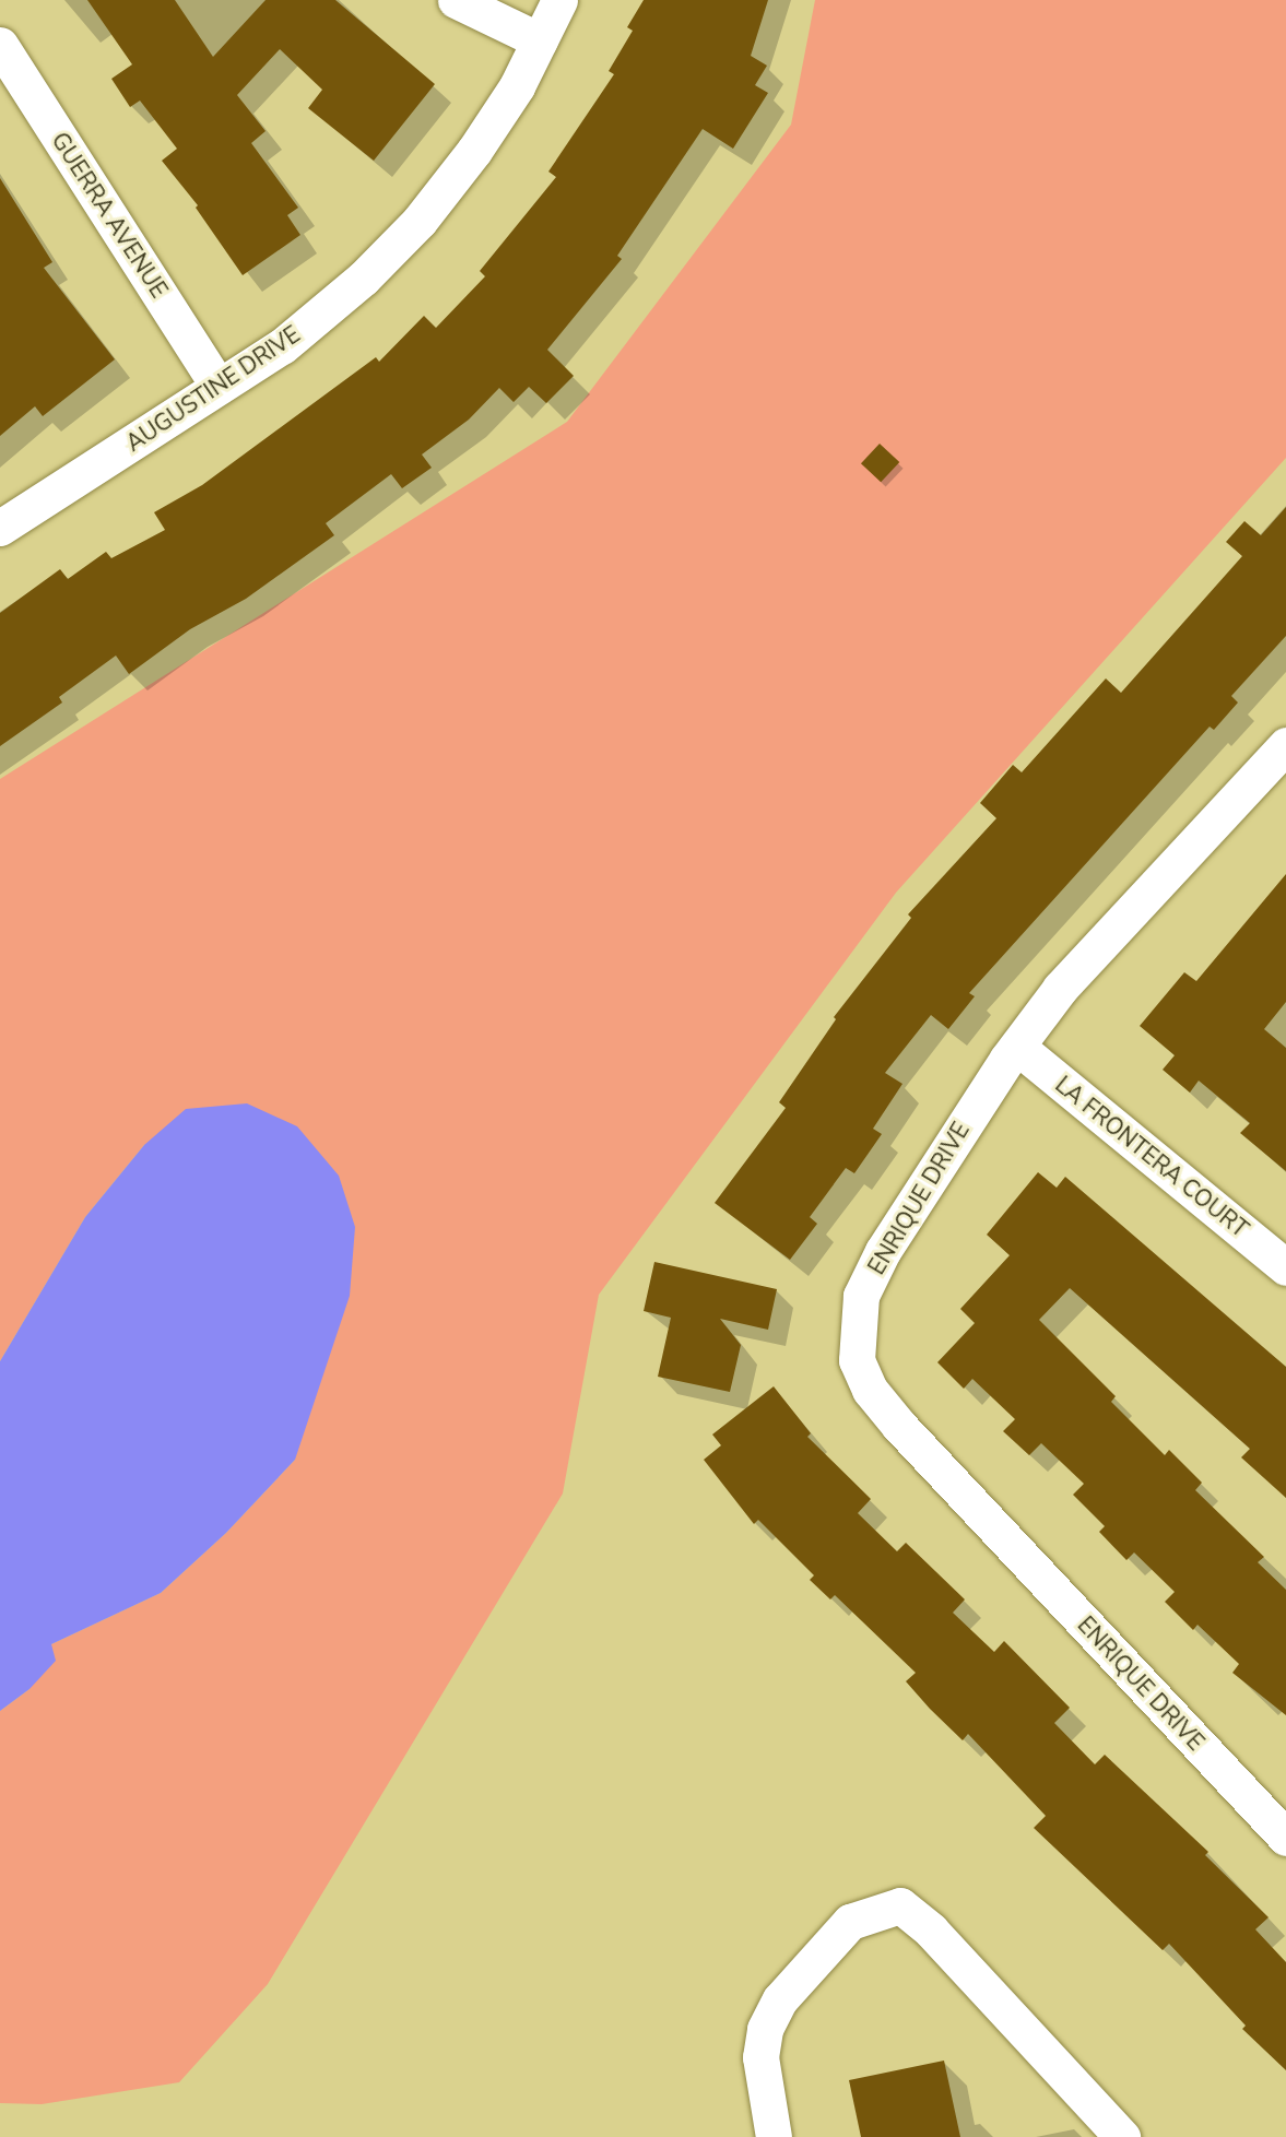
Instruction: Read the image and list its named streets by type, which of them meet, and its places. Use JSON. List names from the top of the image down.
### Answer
{
  "streets": {
    "street": [
      "GUERRA AVENUE",
      "AUGUSTINE DRIVE",
      "LA FRONTERA COURT",
      "ENRIQUE DRIVE"
    ]
  },
  "crossings": [
    ["GUERRA AVENUE", "AUGUSTINE DRIVE"],
    ["LA FRONTERA COURT", "ENRIQUE DRIVE"]
  ]
}
